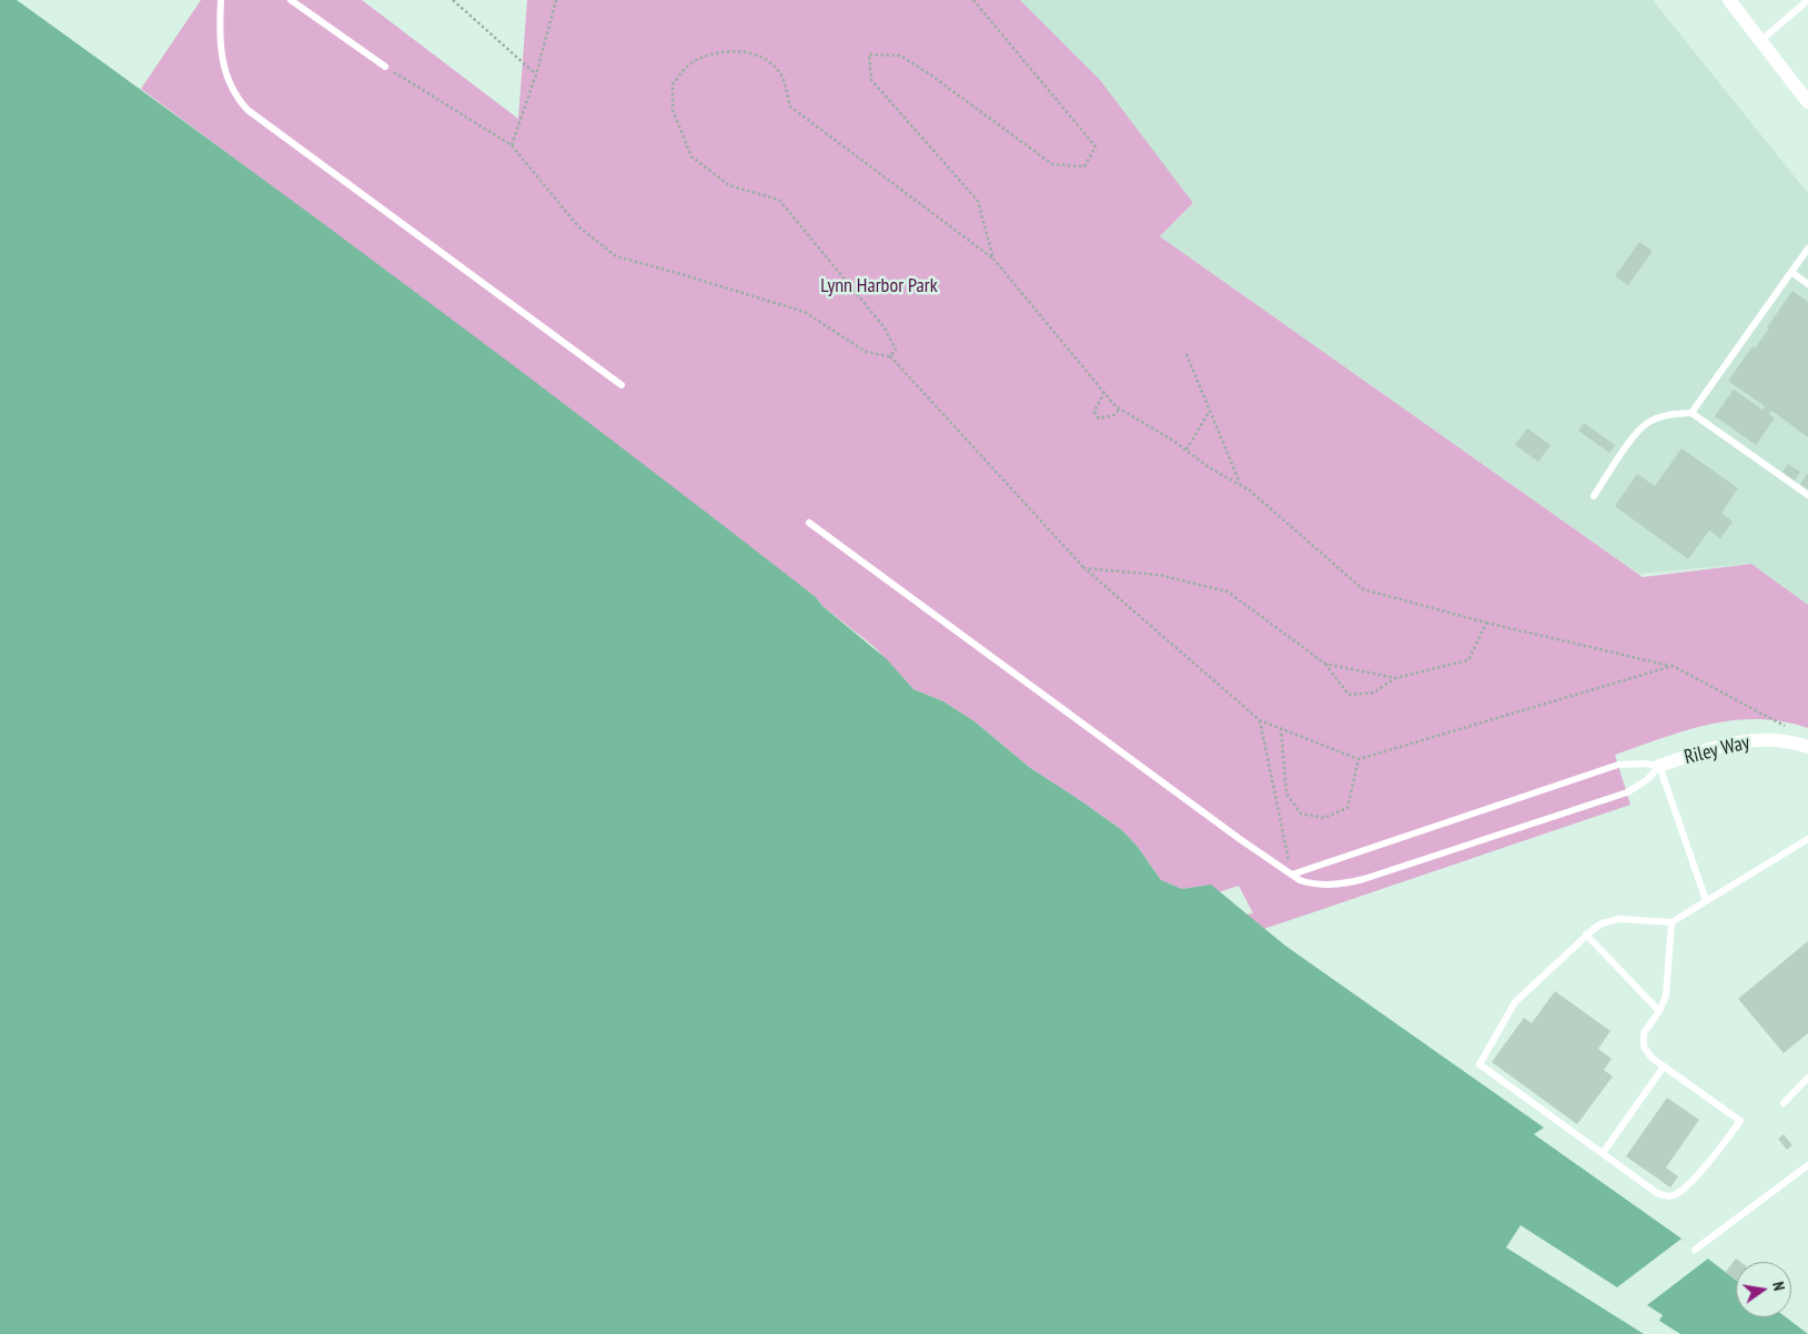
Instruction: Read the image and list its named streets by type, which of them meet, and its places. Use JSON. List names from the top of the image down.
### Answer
{
  "streets": {
    "street": ["Riley Way"]
  },
  "parks": ["Lynn Harbor Park"],
  "north": "right"
}
